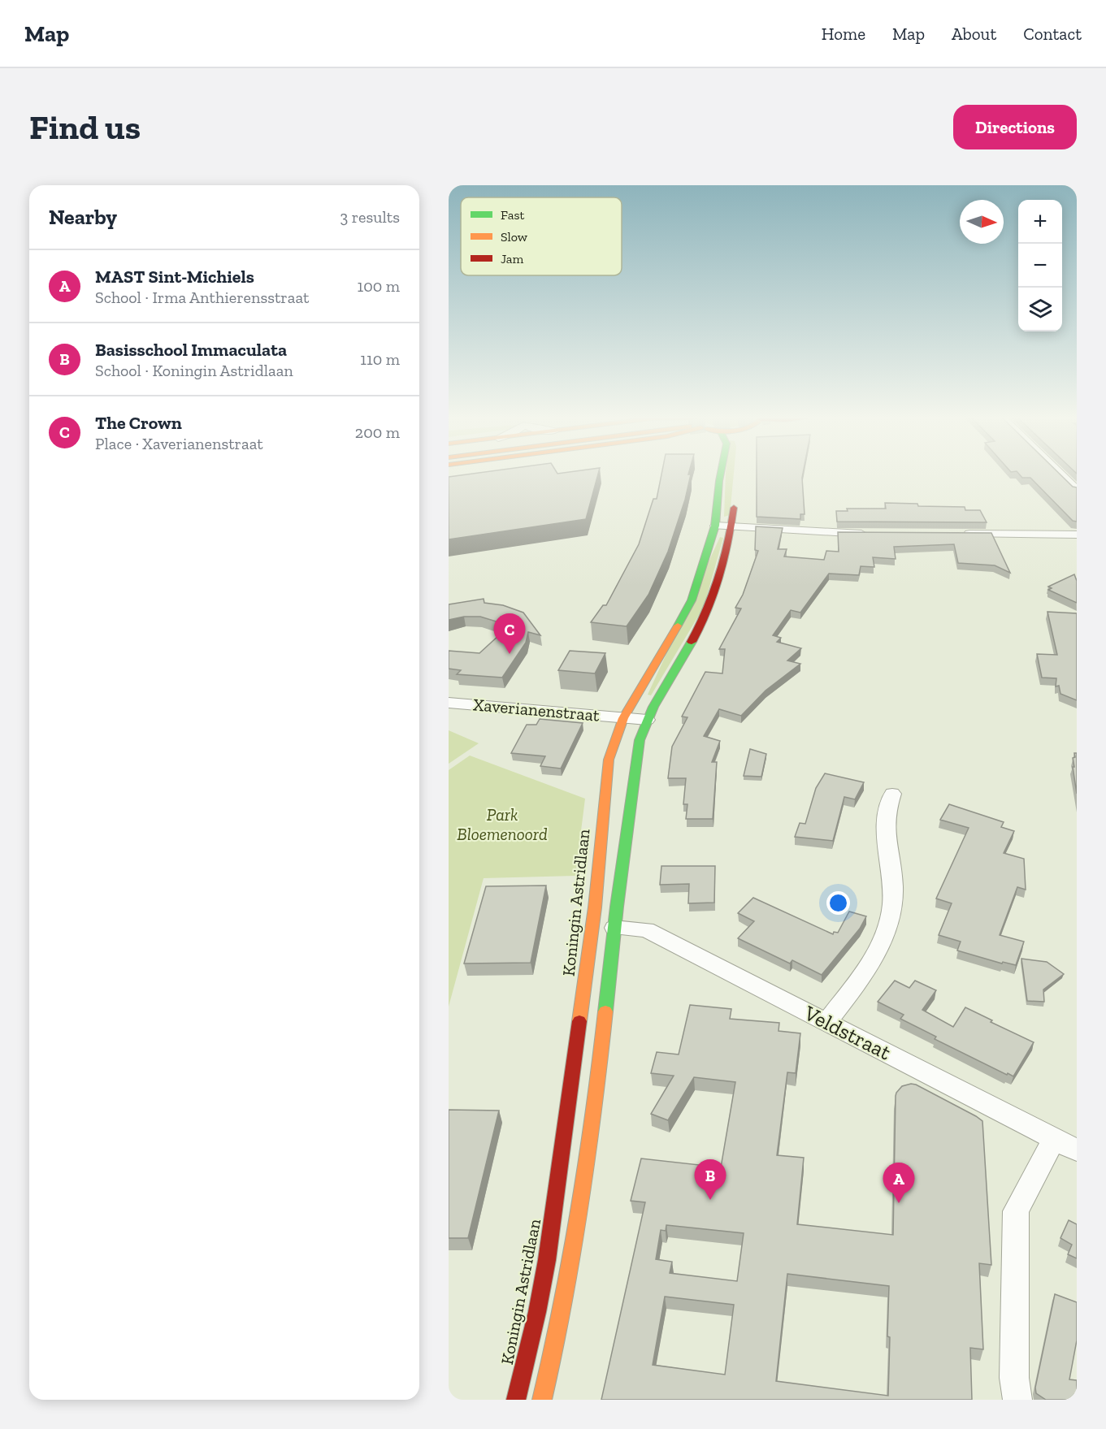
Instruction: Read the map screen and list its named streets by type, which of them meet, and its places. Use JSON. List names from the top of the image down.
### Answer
{
  "streets": {
    "main road": ["Koningin Astridlaan"],
    "street": ["Xaverianenstraat", "Veldstraat"]
  },
  "crossings": [
    ["Xaverianenstraat", "Koningin Astridlaan"]
  ],
  "parks": ["Park Bloemenoord"],
  "legend": ["Fast", "Slow", "Jam"],
  "north": "right",
  "page": {
    "header": "Map",
    "nav": [
      "Home",
      "Map",
      "About",
      "Contact"
    ],
    "buttons": "Directions",
    "title": "Find us",
    "heading": ["Nearby", "3 results"],
    "map_buttons": ["+", "−"],
    "list": [
      {
        "mark": "A",
        "name": "MAST Sint-Michiels",
        "note": "School · Irma Anthierensstraat",
        "value": "100 m"
      },
      {
        "mark": "B",
        "name": "Basisschool Immaculata",
        "note": "School · Koningin Astridlaan",
        "value": "110 m"
      },
      {
        "mark": "C",
        "name": "The Crown",
        "note": "Place · Xaverianenstraat",
        "value": "200 m"
      }
    ],
    "pins": ["C", "B", "A"]
  }
}
